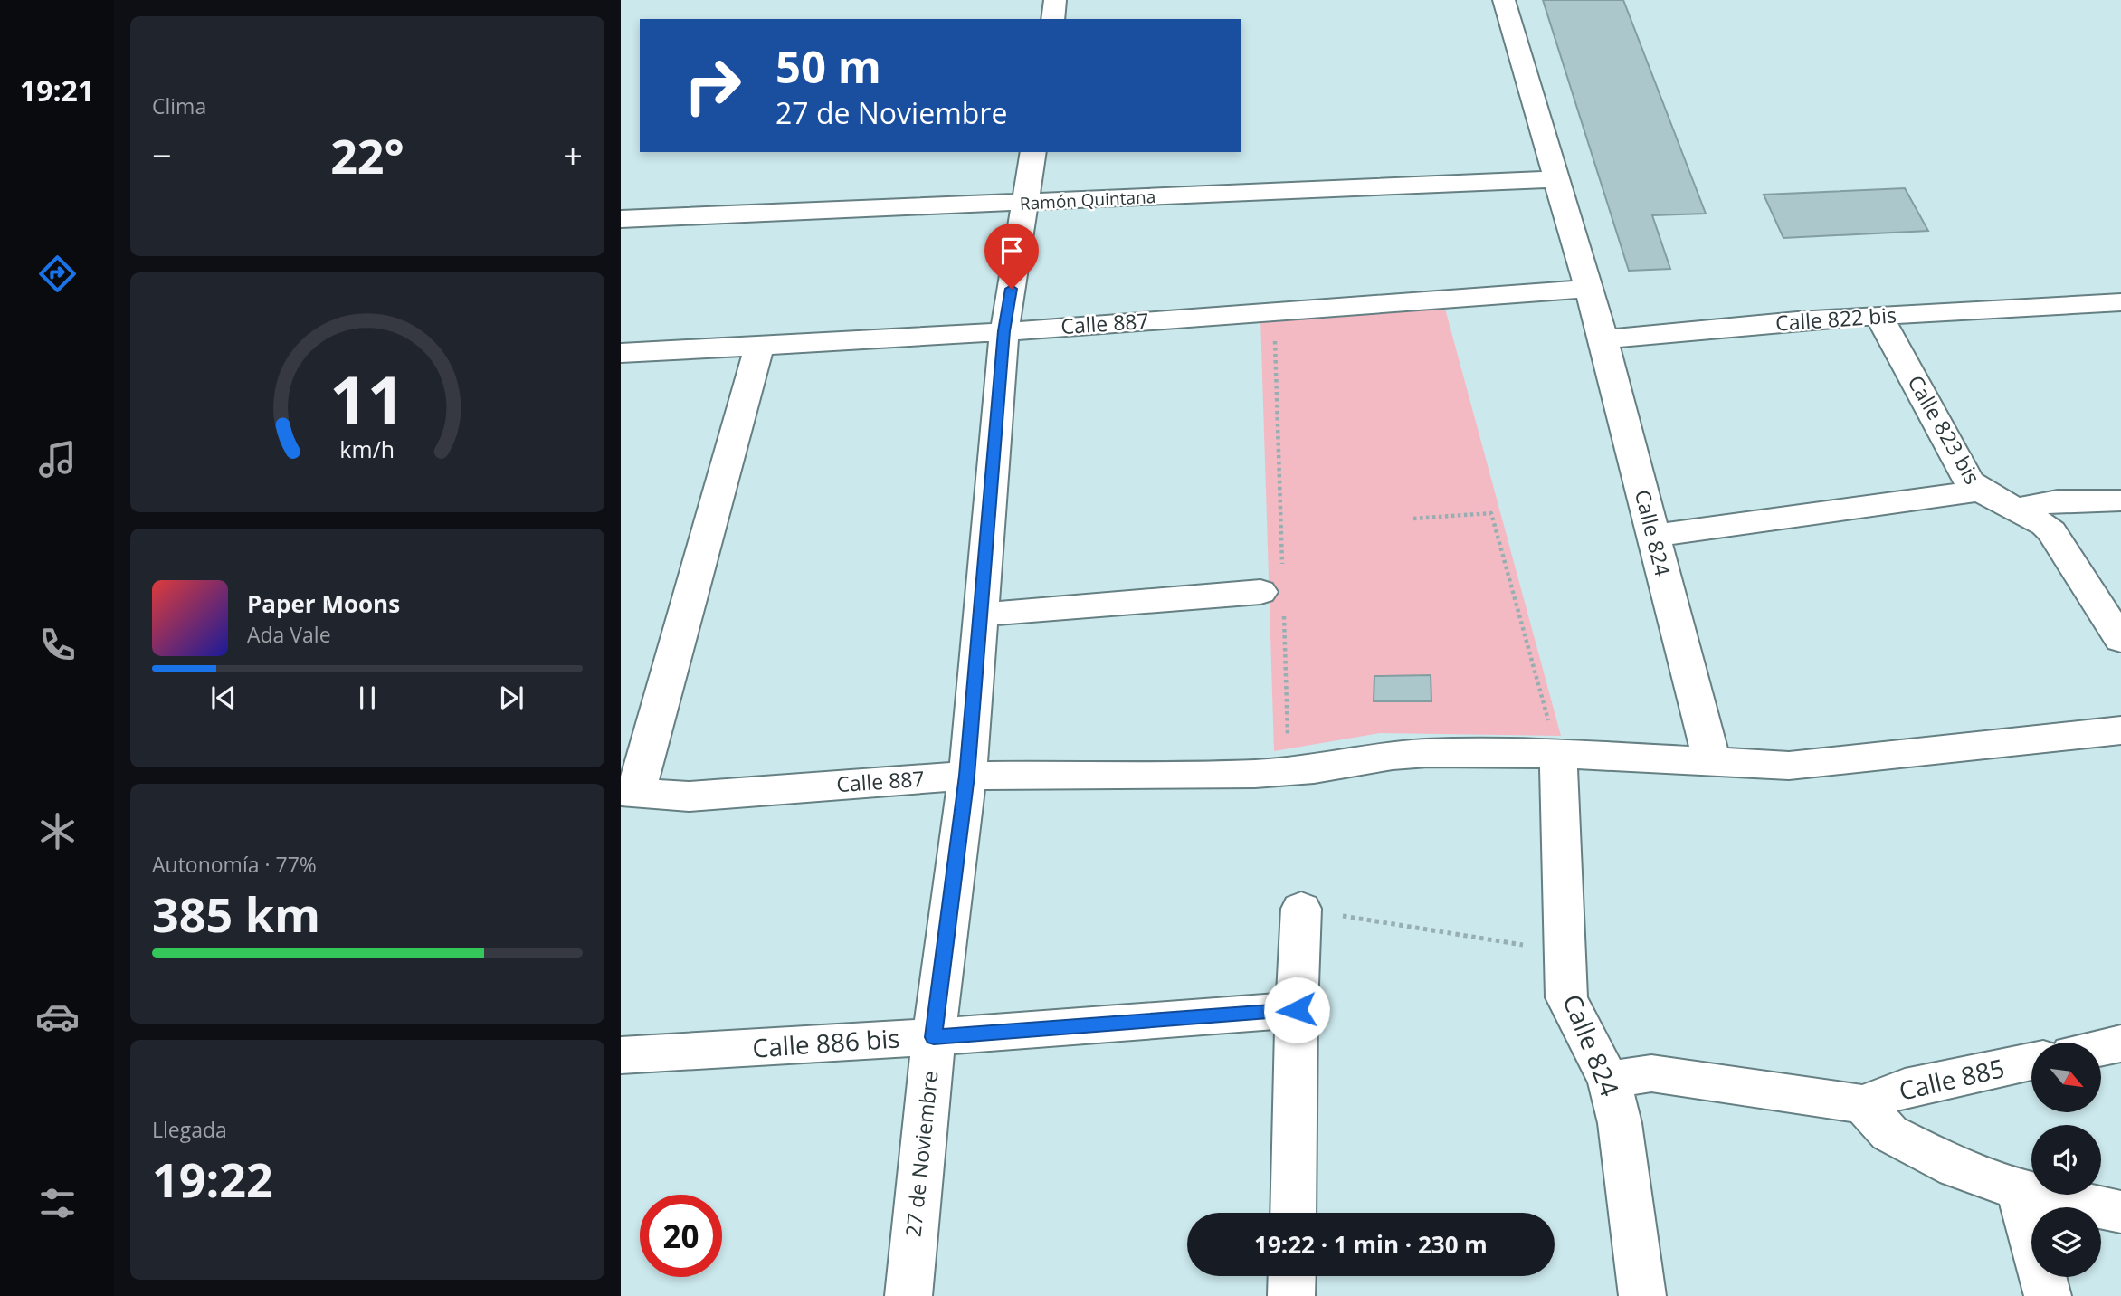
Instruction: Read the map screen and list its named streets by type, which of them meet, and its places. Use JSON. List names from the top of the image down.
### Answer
{
  "streets": {
    "street": [
      "Ramón Quintana",
      "Calle 822 bis",
      "Calle 887",
      "Calle 823 bis",
      "Calle 824",
      "Calle 886 bis",
      "Calle 885",
      "27 de Noviembre"
    ]
  },
  "crossings": [
    ["Ramón Quintana", "27 de Noviembre"],
    ["Calle 822 bis", "Calle 823 bis"],
    ["Calle 822 bis", "Calle 824"],
    ["Calle 887", "Calle 824"],
    ["Calle 887", "27 de Noviembre"],
    ["Calle 886 bis", "27 de Noviembre"]
  ],
  "north": "bottom right",
  "page": {
    "tabs": "19:21",
    "tile": [
      "Clima",
      ["Autonomía · 77%", "385 km"],
      ["Llegada", "19:22"]
    ],
    "turn": ["50 m", "27 de Noviembre"],
    "heat": ["−", "22°", "+"],
    "song": ["Paper Moons", "Ada Vale"],
    "limit": "20",
    "trip": "19:22 · 1 min · 230 m",
    "gauge": ["11", "km/h"]
  }
}
